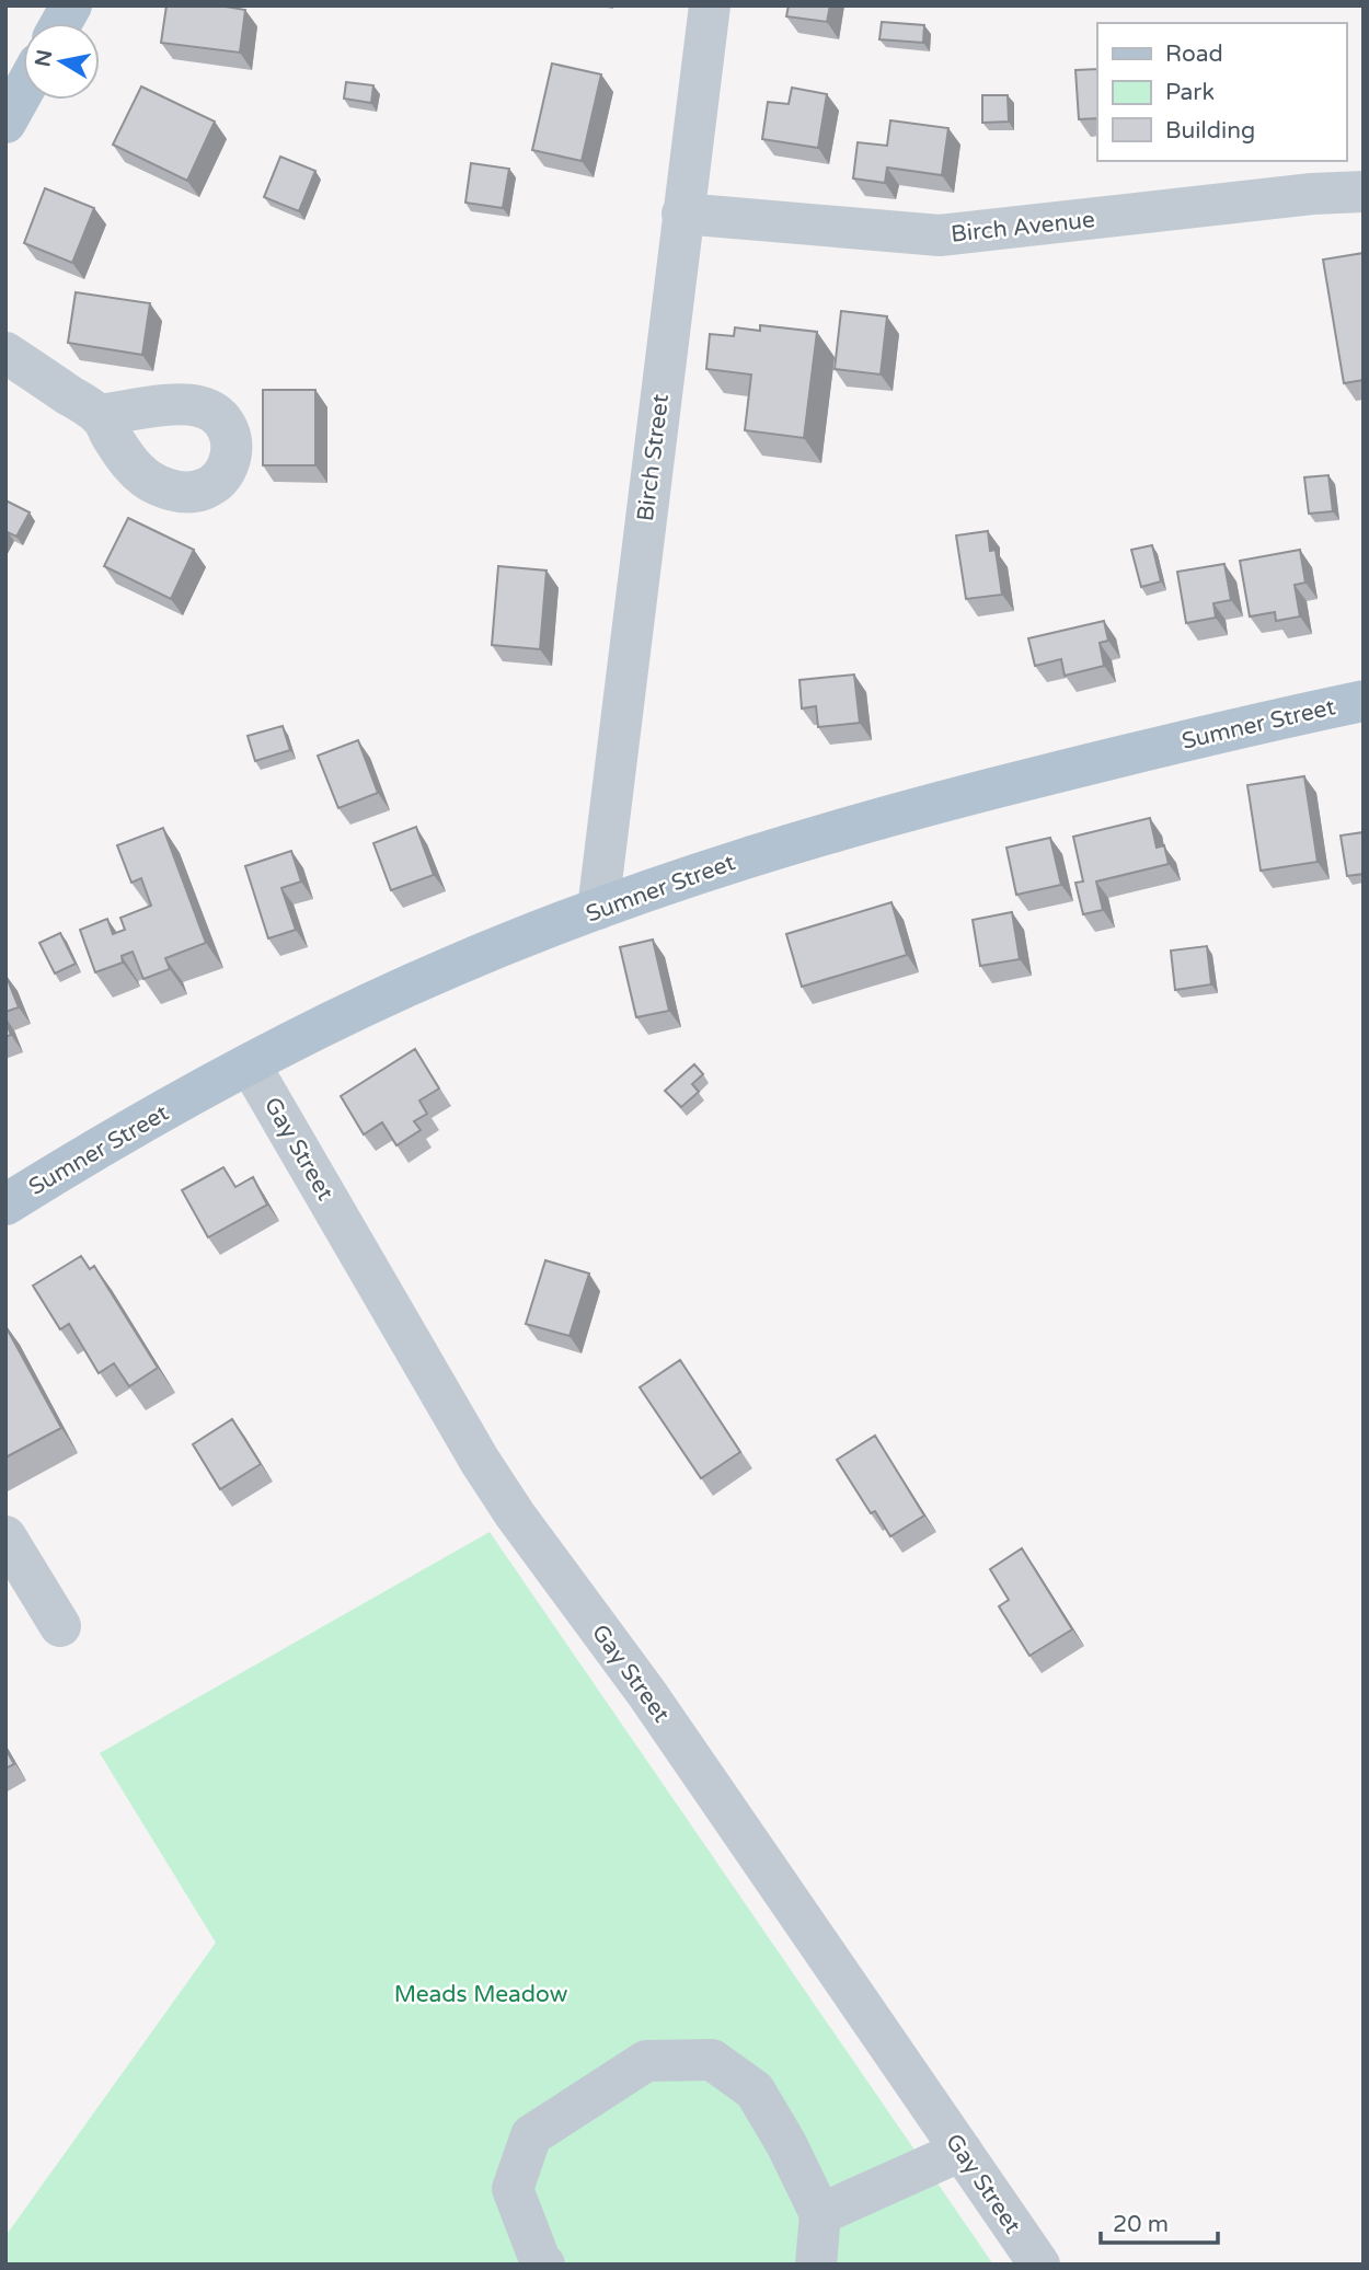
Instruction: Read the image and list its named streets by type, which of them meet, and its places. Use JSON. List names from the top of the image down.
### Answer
{
  "streets": {
    "main road": ["Sumner Street"],
    "street": ["Birch Avenue", "Birch Street", "Gay Street"]
  },
  "crossings": [
    ["Birch Avenue", "Birch Street"],
    ["Birch Street", "Sumner Street"],
    ["Sumner Street", "Gay Street"]
  ],
  "parks": ["Meads Meadow"],
  "legend": ["Road", "Park", "Building"],
  "scale_bar": "20 m",
  "north": "left"
}
